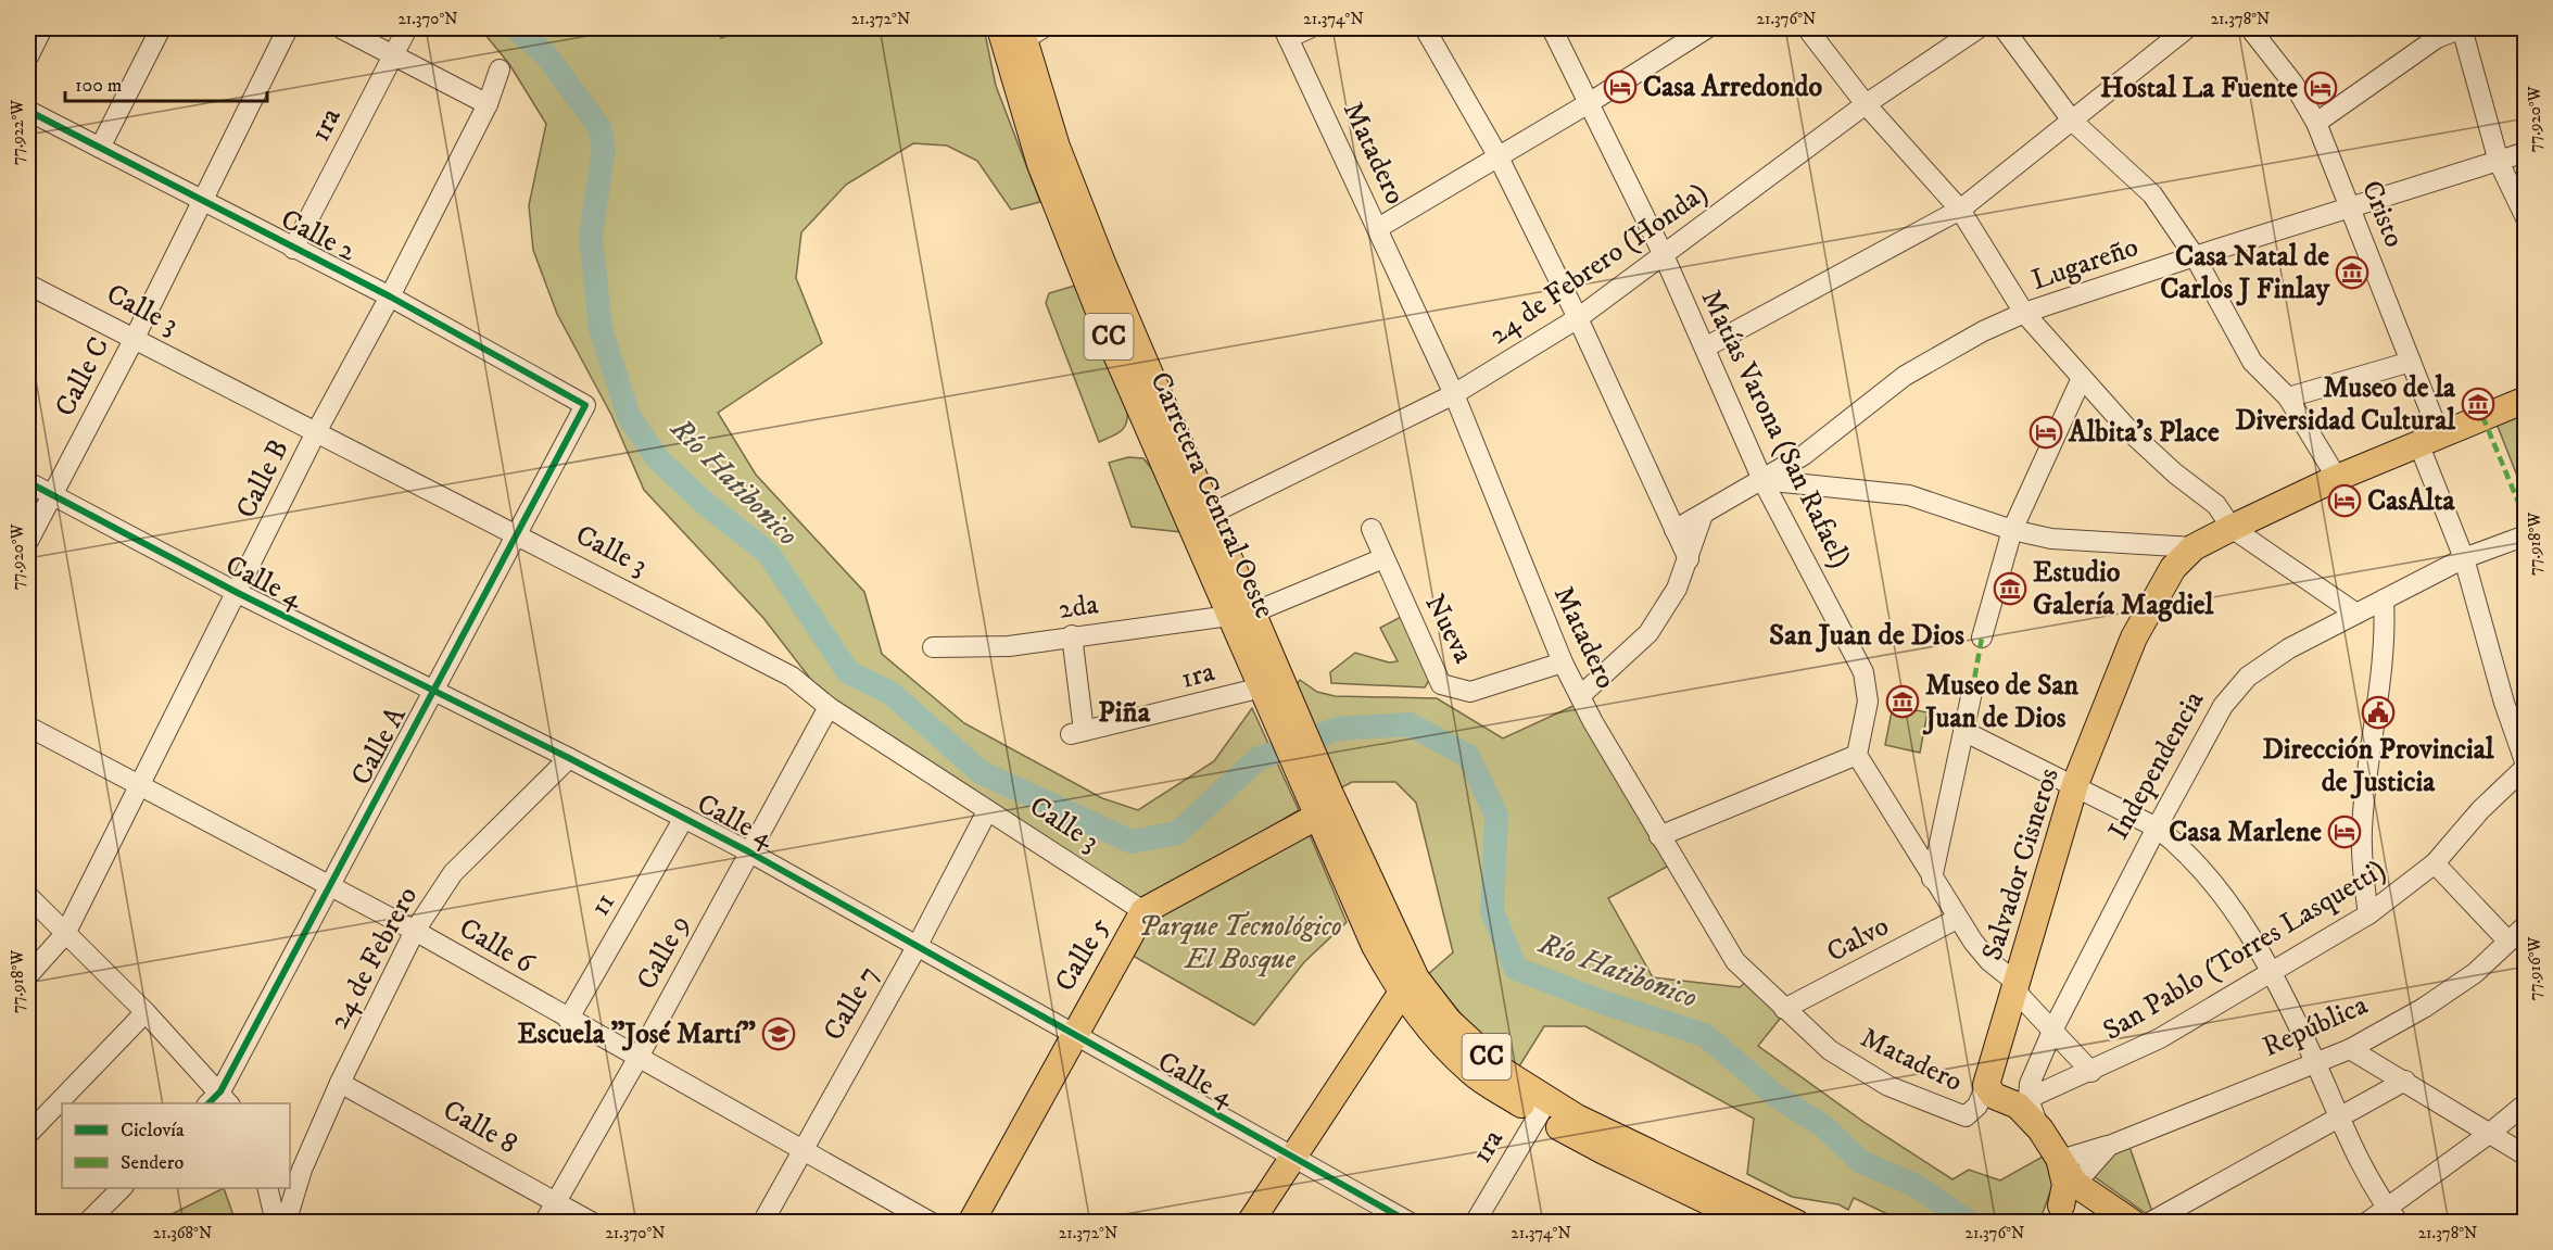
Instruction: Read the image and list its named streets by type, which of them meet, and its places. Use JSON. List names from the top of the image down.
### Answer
{
  "streets": {
    "main road": [
      "CC",
      "Carretera Central Oeste",
      "Salvador Cisneros",
      "Calle 5",
      "República"
    ],
    "street": [
      "1ra",
      "Matadero",
      "Cristo",
      "Calle 2",
      "24 de Febrero (Honda)",
      "Lugareño",
      "Calle 3",
      "Calle C",
      "Matías Varona (San Rafael)",
      "Calle B",
      "Calle 4",
      "2da",
      "Nueva",
      "Calle A",
      "Independencia",
      "11",
      "Calvo",
      "Calle 6",
      "San Pablo (Torres Lasquetti)",
      "Calle 9",
      "24 de Febrero",
      "Calle 7",
      "Calle 8"
    ]
  },
  "crossings": [
    ["1ra", "Calle 2"],
    ["1ra", "Carretera Central Oeste"],
    ["1ra", "2da"],
    ["Matadero", "24 de Febrero (Honda)"],
    ["Matadero", "Nueva"],
    ["Matadero", "Salvador Cisneros"],
    ["Matadero", "Calvo"],
    ["Cristo", "Lugareño"],
    ["Cristo", "Independencia"],
    ["Cristo", "Salvador Cisneros"],
    ["Cristo", "San Pablo (Torres Lasquetti)"],
    ["Calle 2", "Calle C"],
    ["Calle 2", "Calle B"],
    ["Calle 2", "Calle A"],
    ["24 de Febrero (Honda)", "Matías Varona (San Rafael)"],
    ["24 de Febrero (Honda)", "Carretera Central Oeste"],
    ["Lugareño", "Matías Varona (San Rafael)"],
    ["Calle 3", "Calle C"],
    ["Calle 3", "Calle B"],
    ["Calle 3", "Calle A"],
    ["Calle 3", "Calle 9"],
    ["Calle 3", "Calle 5"],
    ["Calle 3", "Calle 7"],
    ["CC", "Carretera Central Oeste"],
    ["CC", "Calle 5"],
    ["Calle C", "Calle 4"],
    ["Calle B", "Calle 4"],
    ["Calle B", "Calle 6"],
    ["Carretera Central Oeste", "2da"],
    ["Carretera Central Oeste", "Calle 5"],
    ["Calle 4", "Calle A"],
    ["Calle 4", "11"],
    ["Calle 4", "Calle 9"],
    ["Calle 4", "Calle 5"],
    ["Calle 4", "24 de Febrero"],
    ["Calle 4", "Calle 7"],
    ["Calle A", "Calle 6"],
    ["Independencia", "San Pablo (Torres Lasquetti)"],
    ["11", "Calle 6"],
    ["Calle 6", "Calle 9"],
    ["Calle 6", "24 de Febrero"],
    ["Calle 6", "Calle 7"],
    ["Calle 9", "Calle 8"],
    ["24 de Febrero", "Calle 8"]
  ],
  "districts": ["San Juan de Dios", "Piña"],
  "water": ["Río Hatibonico"],
  "parks": ["Parque Tecnológico El Bosque"],
  "places": {
    "hotel": [
      "Casa Arredondo",
      "Hostal La Fuente",
      "Albita's Place",
      "CasAlta",
      "Casa Marlene"
    ],
    "museum": [
      "Casa Natal de Carlos J Finlay",
      "Museo de la Diversidad Cultural",
      "Estudio Galería Magdiel",
      "Museo de San Juan de Dios"
    ],
    "public building": ["Dirección Provincial de Justicia"],
    "school or university": ["Escuela \"José Martí\""]
  },
  "legend": ["Ciclovía", "Sendero"],
  "scale_bar": "100 m",
  "coordinates": [
    "21.370°N",
    "21.372°N",
    "21.374°N",
    "21.376°N",
    "21.378°N",
    "77.920°W",
    "77.922°W",
    "77.918°W",
    "77.916°W",
    "21.368°N"
  ]
}
